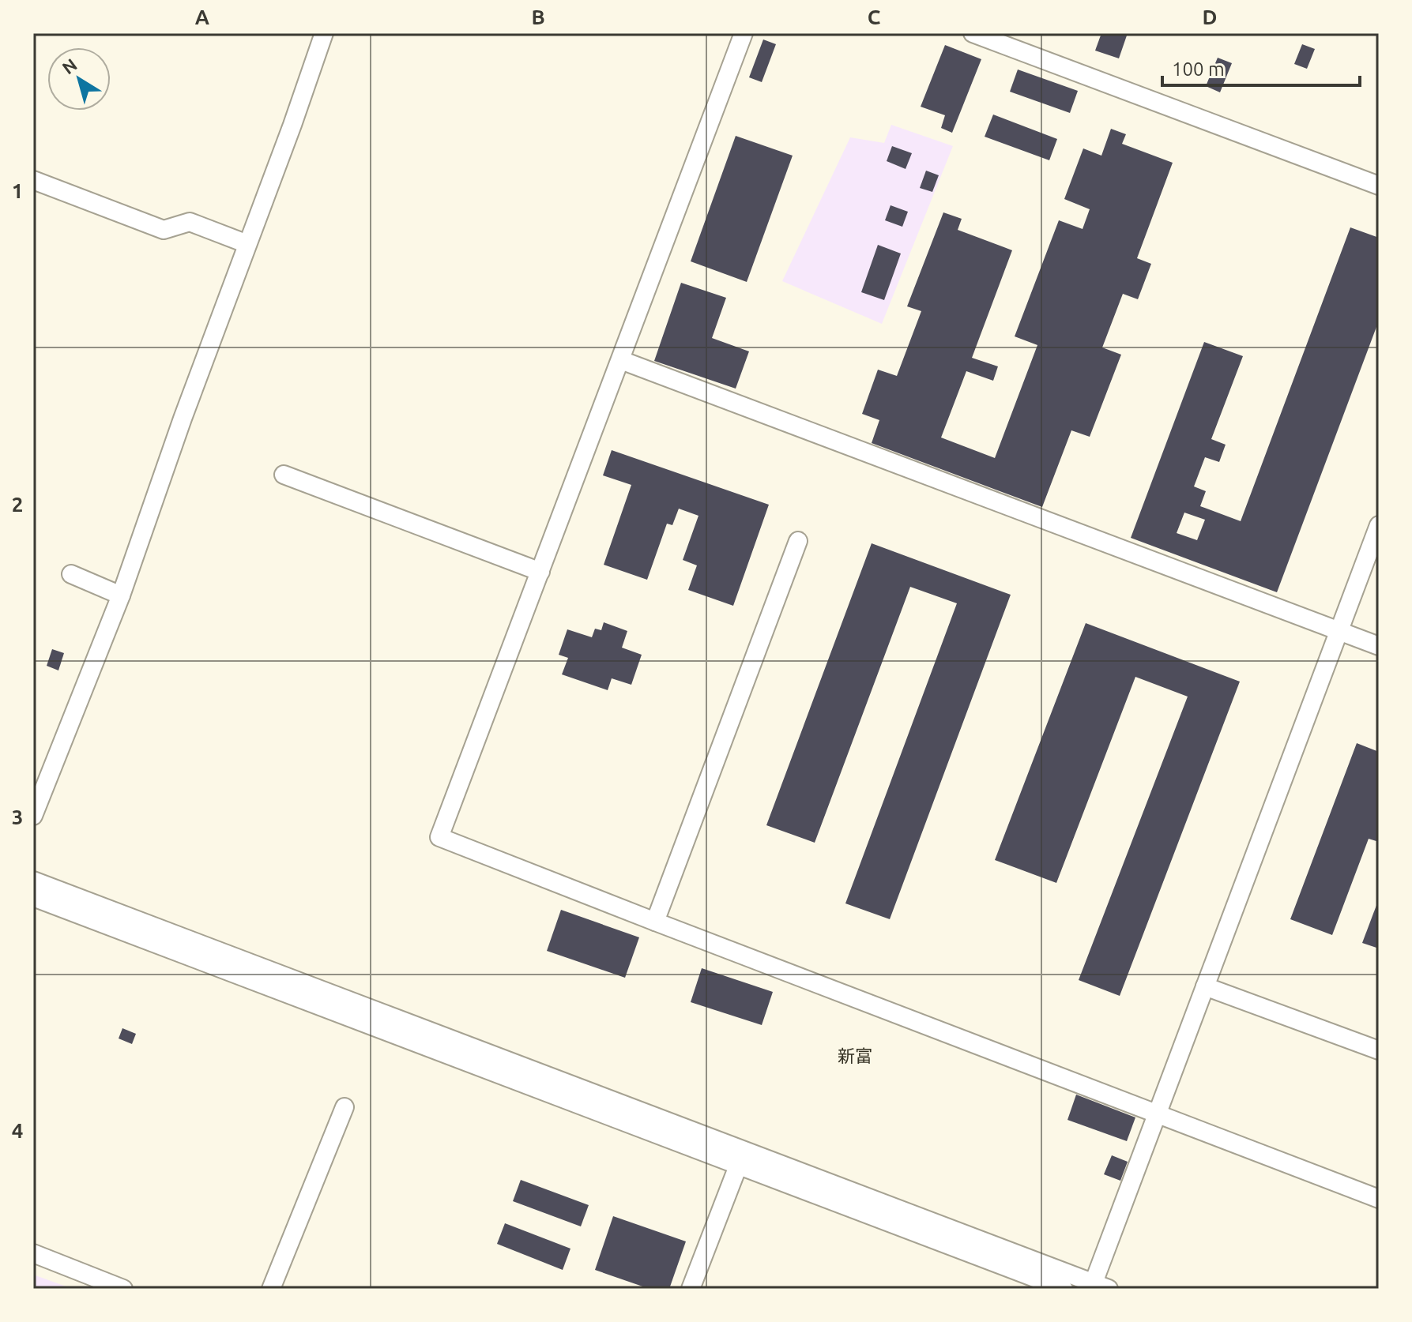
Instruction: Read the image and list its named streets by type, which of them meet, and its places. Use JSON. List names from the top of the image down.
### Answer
{
  "districts": ["新富"],
  "scale_bar": "100 m",
  "north": "top left",
  "grid": {
    "columns": [
      "A",
      "B",
      "C",
      "D"
    ],
    "rows": [
      "1",
      "2",
      "3",
      "4"
    ]
  }
}
